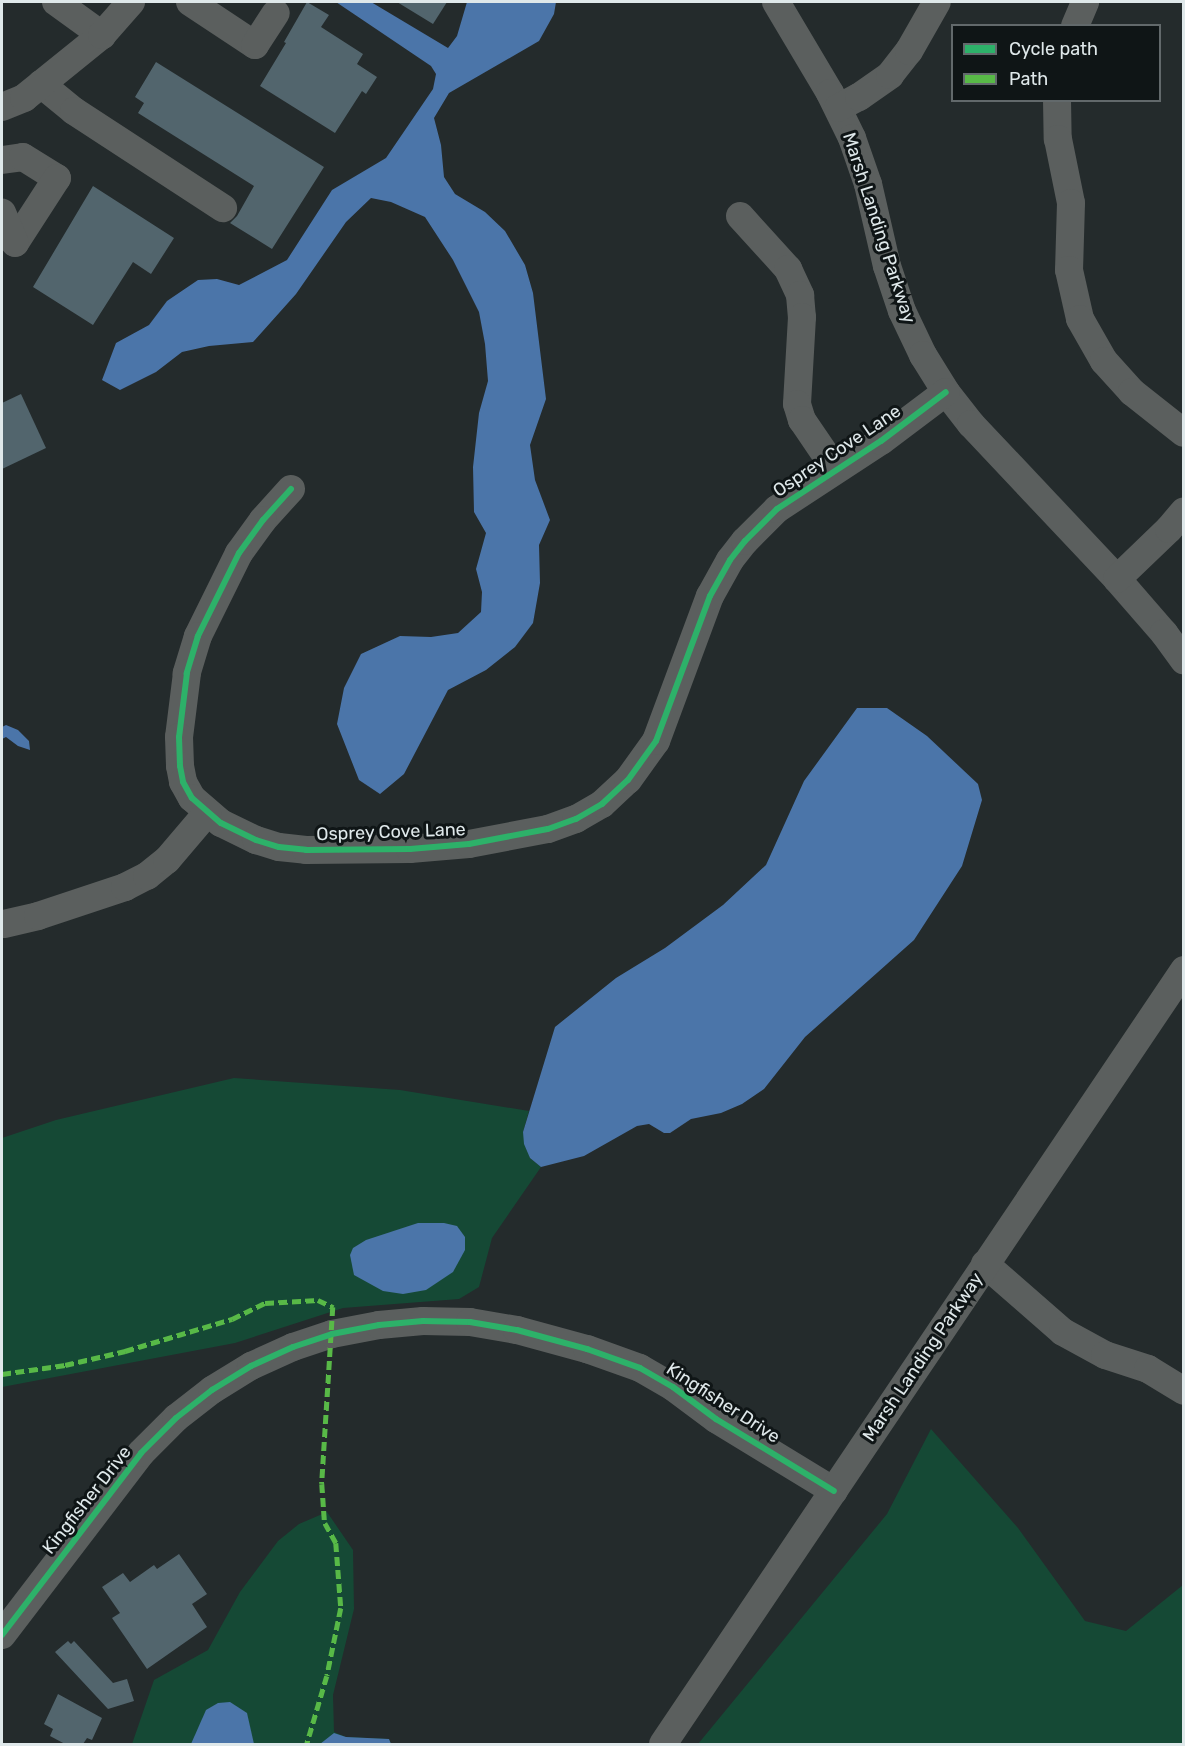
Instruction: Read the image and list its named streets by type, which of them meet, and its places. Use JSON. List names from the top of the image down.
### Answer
{
  "streets": {
    "street": ["Marsh Landing Parkway", "Osprey Cove Lane", "Kingfisher Drive"]
  },
  "crossings": [
    ["Marsh Landing Parkway", "Osprey Cove Lane"],
    ["Marsh Landing Parkway", "Kingfisher Drive"]
  ],
  "legend": ["Cycle path", "Path"]
}
